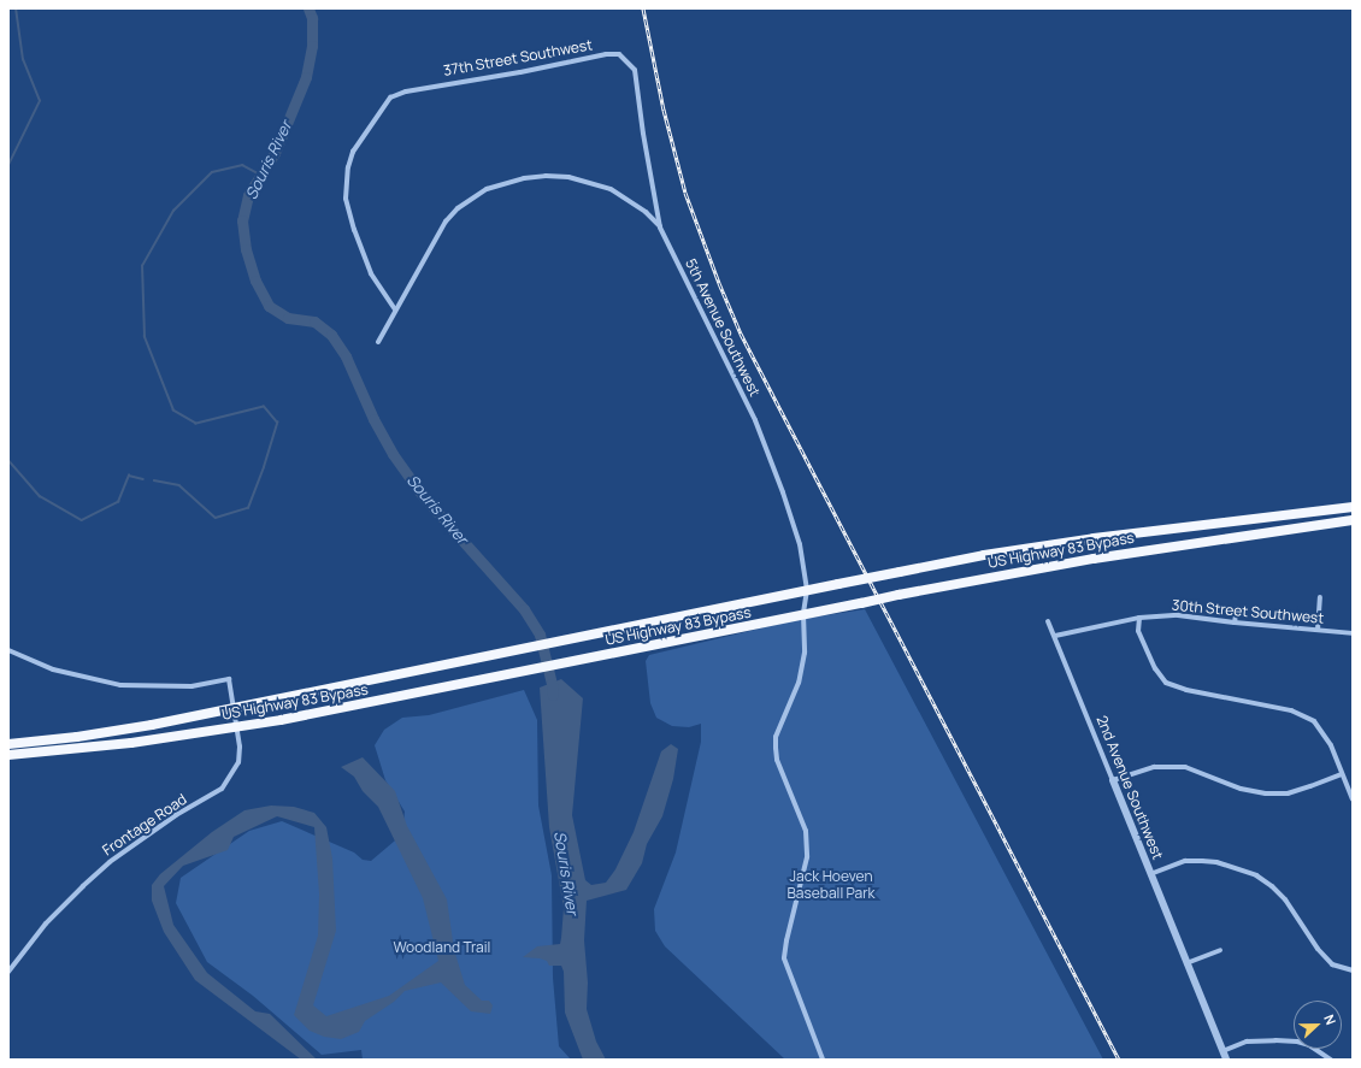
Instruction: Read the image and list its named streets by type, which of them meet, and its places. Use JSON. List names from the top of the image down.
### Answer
{
  "streets": {
    "highway": ["US Highway 83 Bypass"],
    "street": [
      "37th Street Southwest",
      "5th Avenue Southwest",
      "30th Street Southwest",
      "2nd Avenue Southwest",
      "Frontage Road"
    ]
  },
  "crossings": [
    ["37th Street Southwest", "5th Avenue Southwest"],
    ["5th Avenue Southwest", "US Highway 83 Bypass"],
    ["US Highway 83 Bypass", "Frontage Road"],
    ["30th Street Southwest", "2nd Avenue Southwest"]
  ],
  "water": ["Souris River"],
  "parks": ["Jack Hoeven Baseball Park", "Woodland Trail"],
  "north": "right"
}
